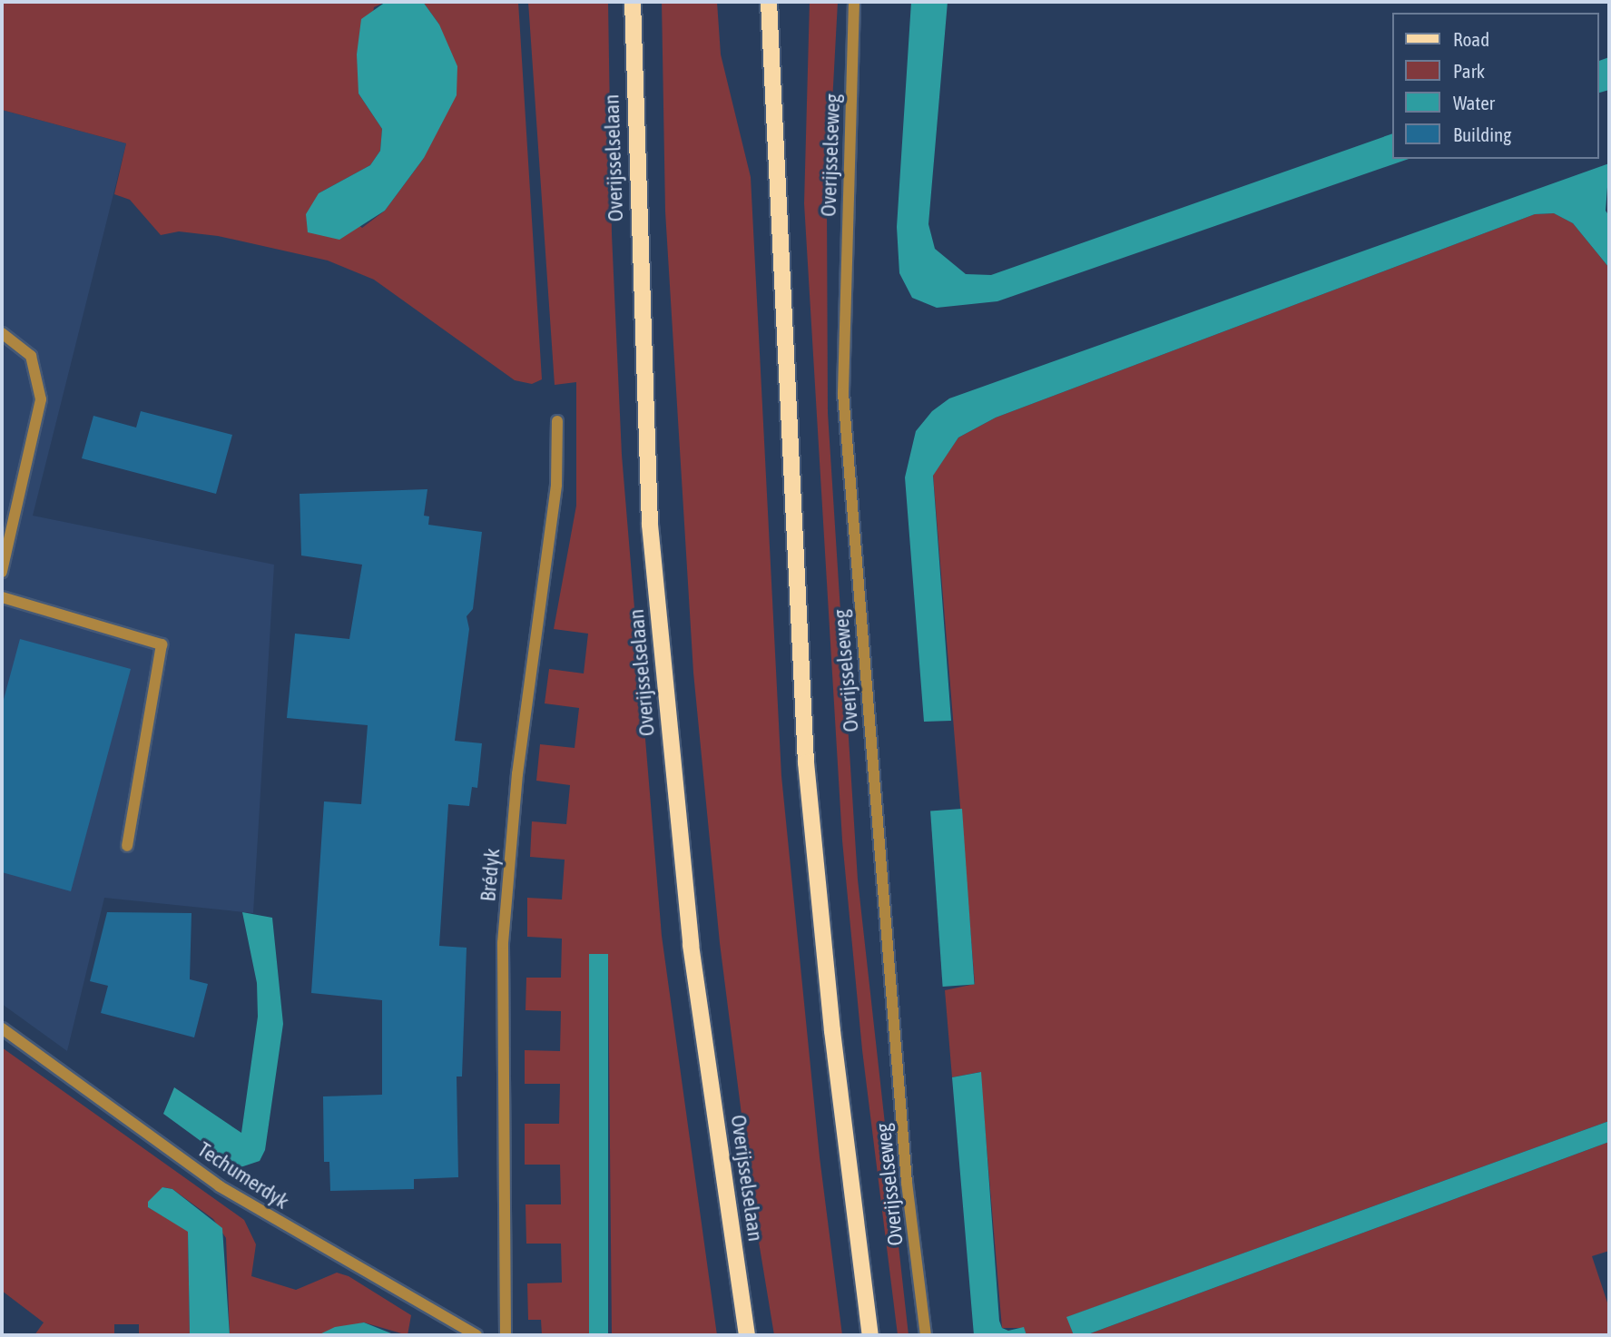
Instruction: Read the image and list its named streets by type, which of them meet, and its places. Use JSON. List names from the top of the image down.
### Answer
{
  "streets": {
    "main road": ["Overijsselselaan"],
    "street": ["Overijsselseweg", "Brédyk", "Techumerdyk"]
  },
  "legend": [
    "Road",
    "Park",
    "Water",
    "Building"
  ]
}
